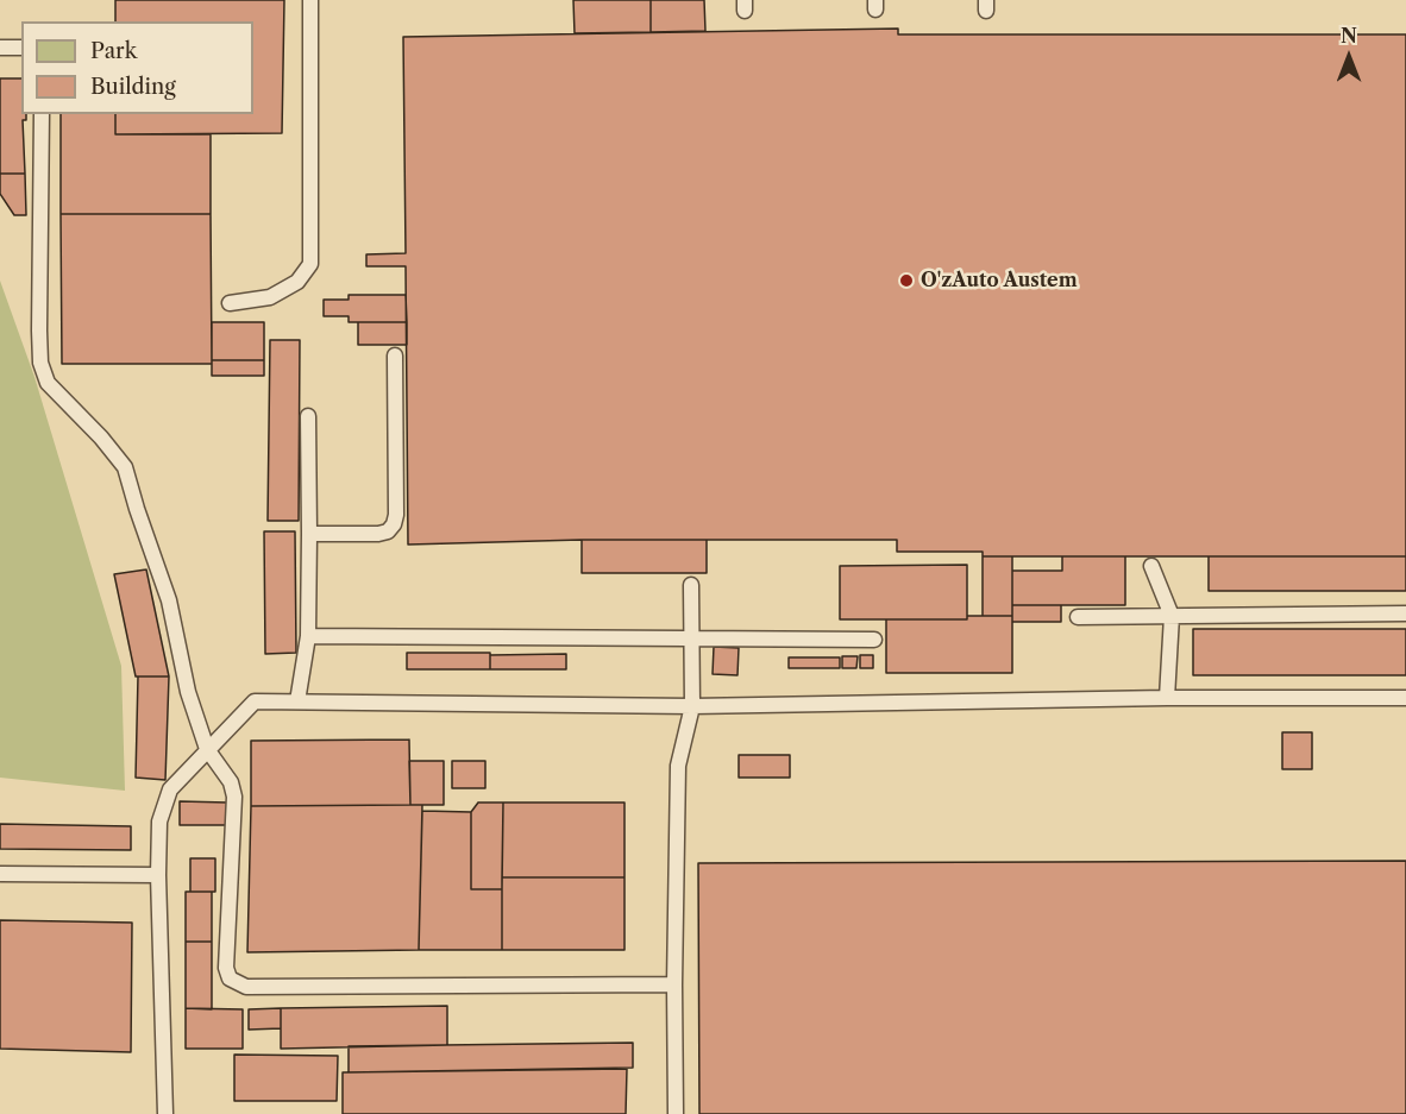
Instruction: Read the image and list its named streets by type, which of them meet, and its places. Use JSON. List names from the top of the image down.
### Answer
{
  "places": ["O'zAuto Austem"],
  "legend": ["Park", "Building"],
  "north": "top"
}
